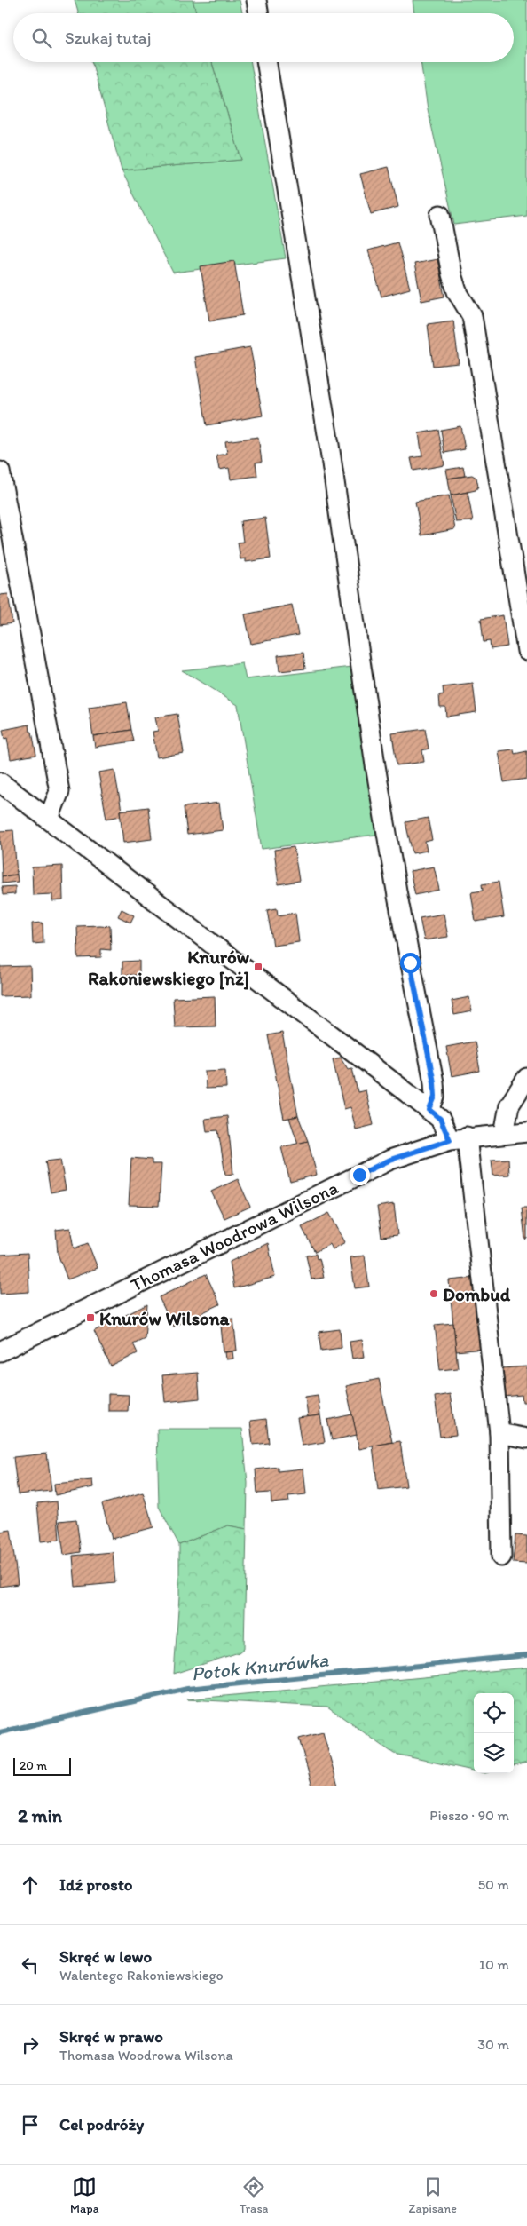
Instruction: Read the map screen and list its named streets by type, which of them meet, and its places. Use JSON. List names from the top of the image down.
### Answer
{
  "streets": {
    "street": ["Thomasa Woodrowa Wilsona"]
  },
  "water": ["Potok Knurówka"],
  "places": {
    "transit": ["Knurów Rakoniewskiego [nż]", "Knurów Wilsona"],
    "other": ["Dombud"]
  },
  "scale_bar": "20 m",
  "page": {
    "search": "Szukaj tutaj",
    "scale": "20 m",
    "heading": ["2 min", "Pieszo · 90 m"],
    "list": [
      ["Idź prosto", "50 m"],
      ["Skręć w lewo", "Walentego Rakoniewskiego", "10 m"],
      ["Skręć w prawo", "Thomasa Woodrowa Wilsona", "30 m"],
      "Cel podróży"
    ],
    "nav": ["Mapa", "Trasa", "Zapisane"]
  }
}
